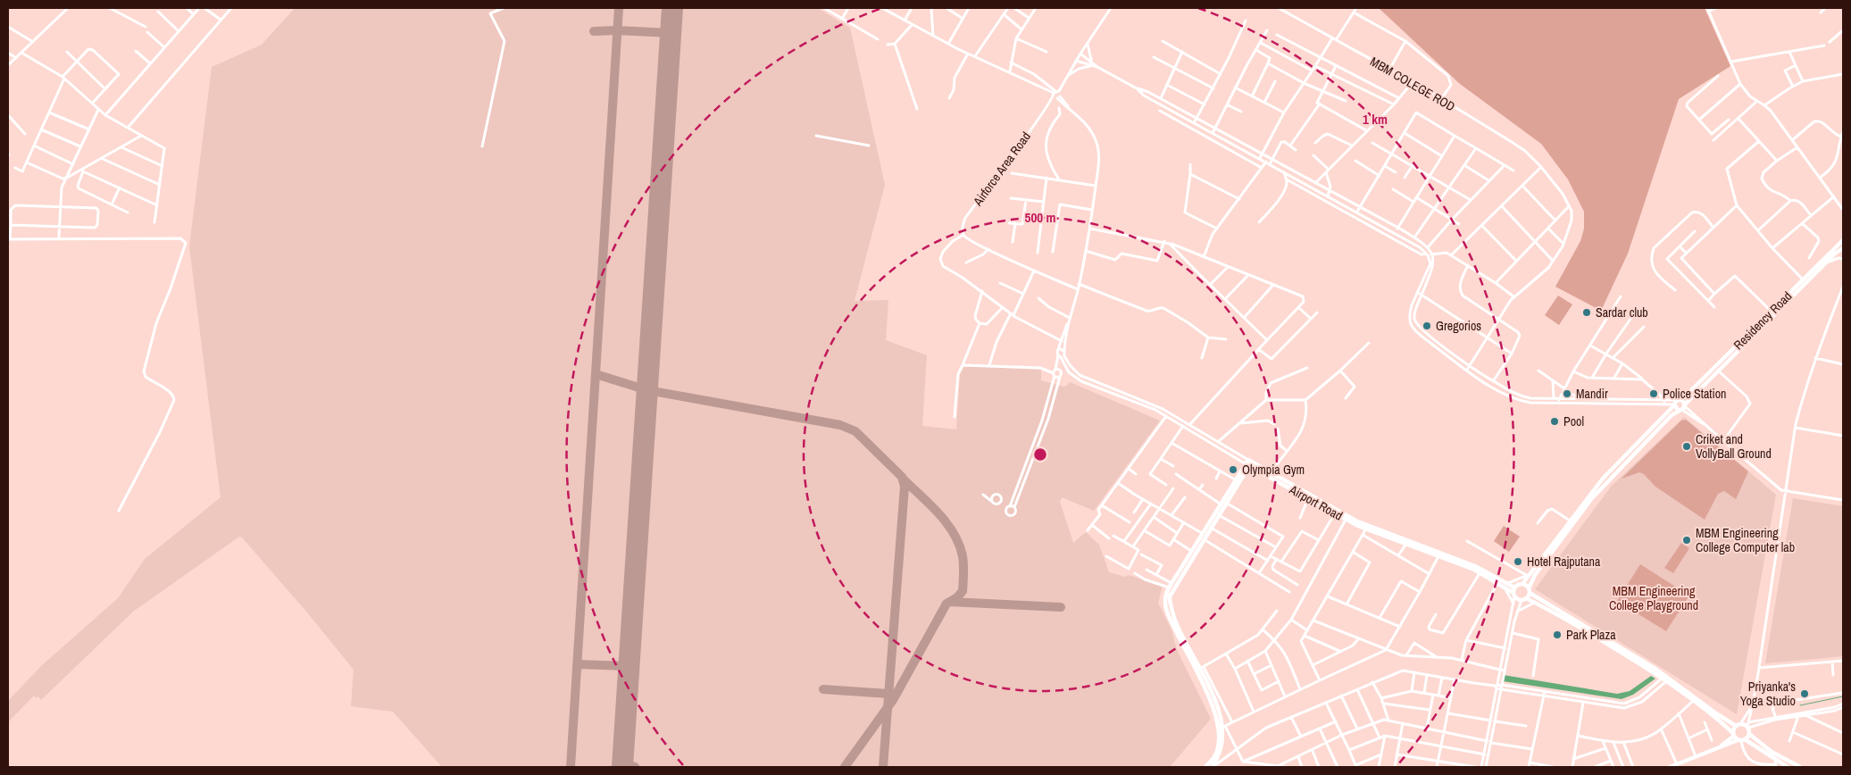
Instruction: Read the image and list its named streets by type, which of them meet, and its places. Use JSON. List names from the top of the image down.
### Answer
{
  "streets": {
    "main road": ["Residency Road", "Airport Road"],
    "street": ["MBM COLEGE ROD", "Airforce Area Road"]
  },
  "crossings": [
    ["Residency Road", "Airport Road"]
  ],
  "parks": ["MBM Engineering College Playground"],
  "places": [
    "Sardar club",
    "Gregorios",
    "Mandir",
    "Police Station",
    "Pool",
    "Criket and VollyBall Ground",
    "Olympia Gym",
    "MBM Engineering College Computer lab",
    "Hotel Rajputana",
    "Park Plaza",
    "Priyanka's Yoga Studio"
  ],
  "rings": ["1 km", "500 m"]
}
